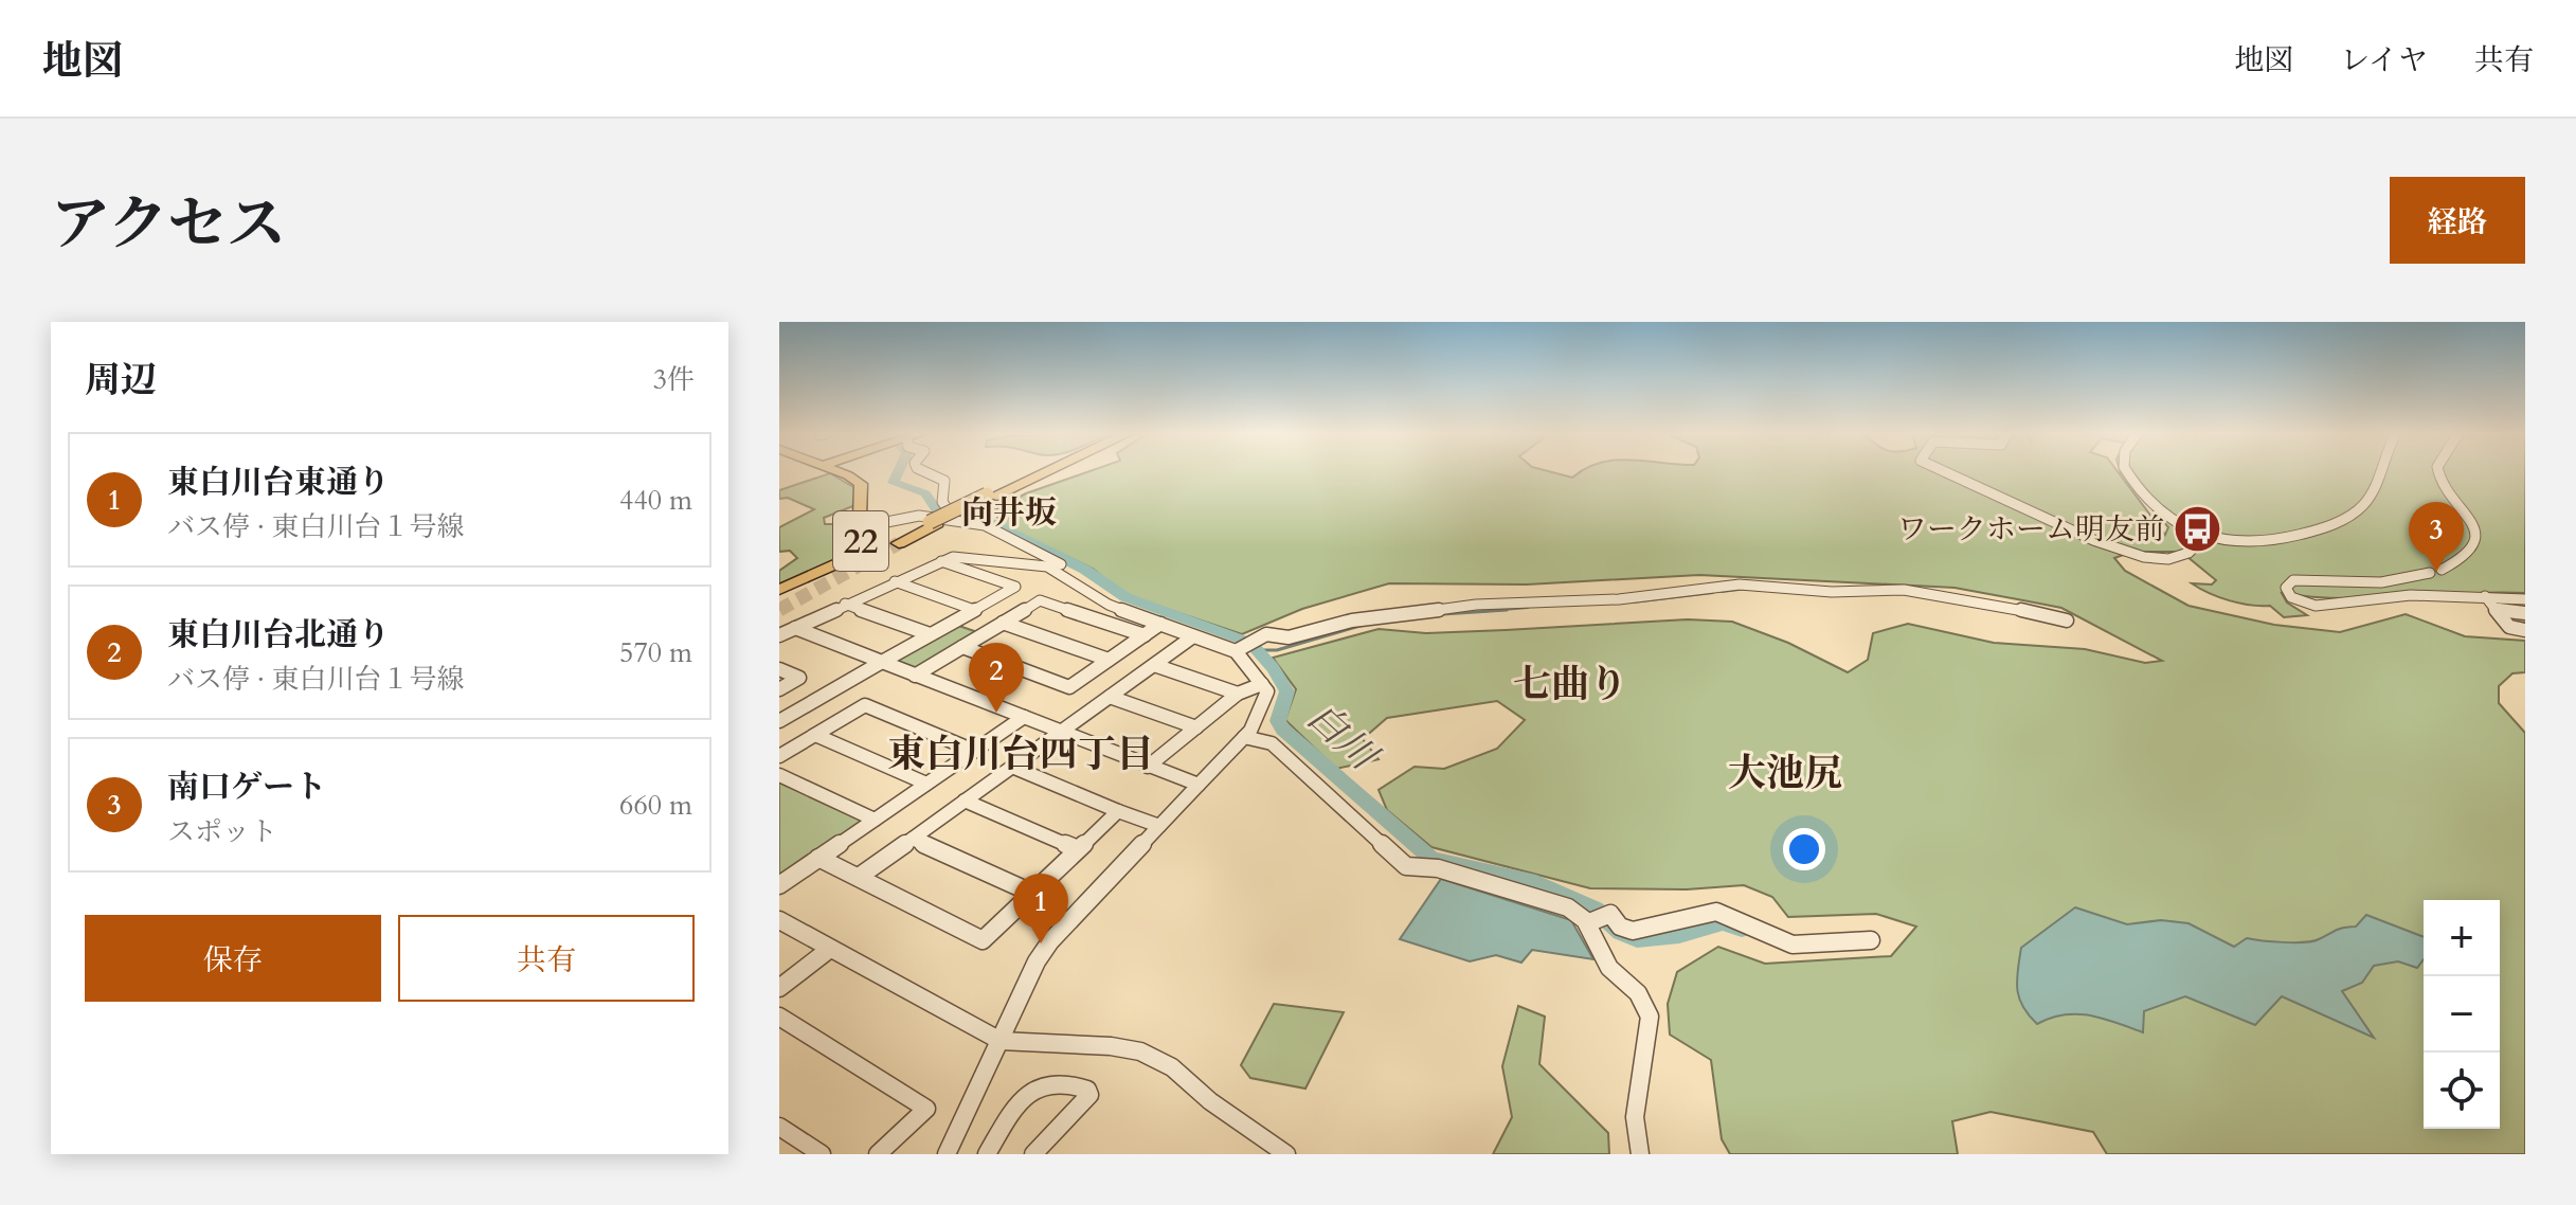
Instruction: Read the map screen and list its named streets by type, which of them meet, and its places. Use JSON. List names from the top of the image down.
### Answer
{
  "streets": {
    "main road": ["22"]
  },
  "districts": [
    "向井坂",
    "七曲り",
    "東白川台四丁目",
    "大池尻"
  ],
  "water": ["白川"],
  "places": {
    "bus stop": ["ワークホーム明友前"]
  },
  "page": {
    "header": "地図",
    "nav": ["地図", "レイヤ", "共有"],
    "title": "アクセス",
    "buttons": [
      "経路",
      ["保存", "共有"]
    ],
    "heading": ["周辺", "3件"],
    "list": [
      {
        "mark": "1",
        "name": "東白川台東通り",
        "note": "バス停 · 東白川台１号線",
        "value": "440 m"
      },
      {
        "mark": "2",
        "name": "東白川台北通り",
        "note": "バス停 · 東白川台１号線",
        "value": "570 m"
      },
      {
        "mark": "3",
        "name": "南口ゲート",
        "note": "スポット",
        "value": "660 m"
      }
    ],
    "pins": ["3", "2", "1"],
    "map_buttons": ["+", "−"]
  }
}
